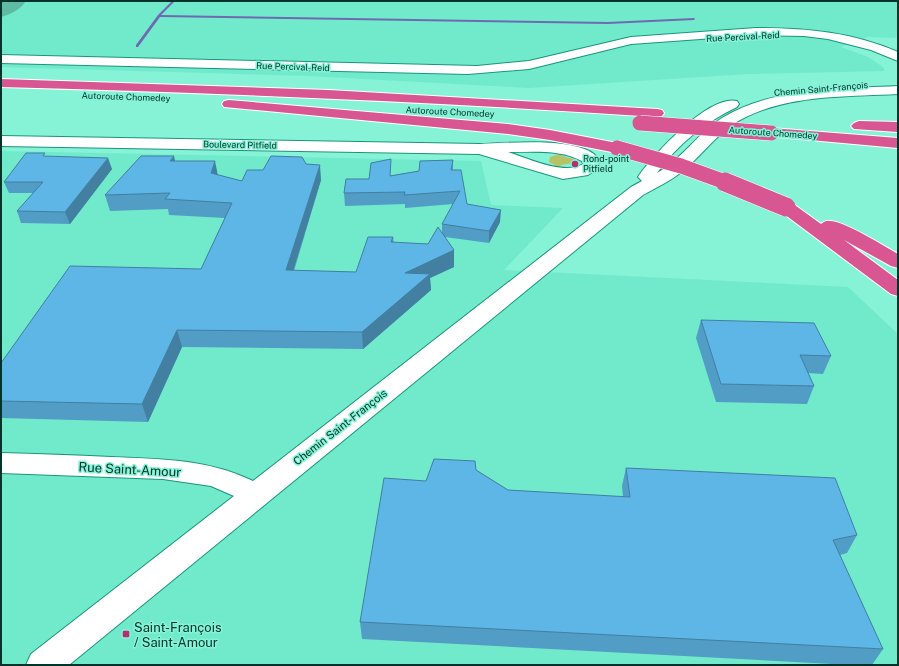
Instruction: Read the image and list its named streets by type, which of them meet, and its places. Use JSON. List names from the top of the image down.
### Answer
{
  "streets": {
    "highway": ["Autoroute Chomedey"],
    "street": [
      "Rue Percival-Reid",
      "Chemin Saint-François",
      "Boulevard Pitfield",
      "Rue Saint-Amour"
    ]
  },
  "crossings": [
    ["Chemin Saint-François", "Rue Saint-Amour"]
  ],
  "places": {
    "other": ["Rond-point Pitfield"],
    "transit": ["Saint-François / Saint-Amour"]
  }
}
